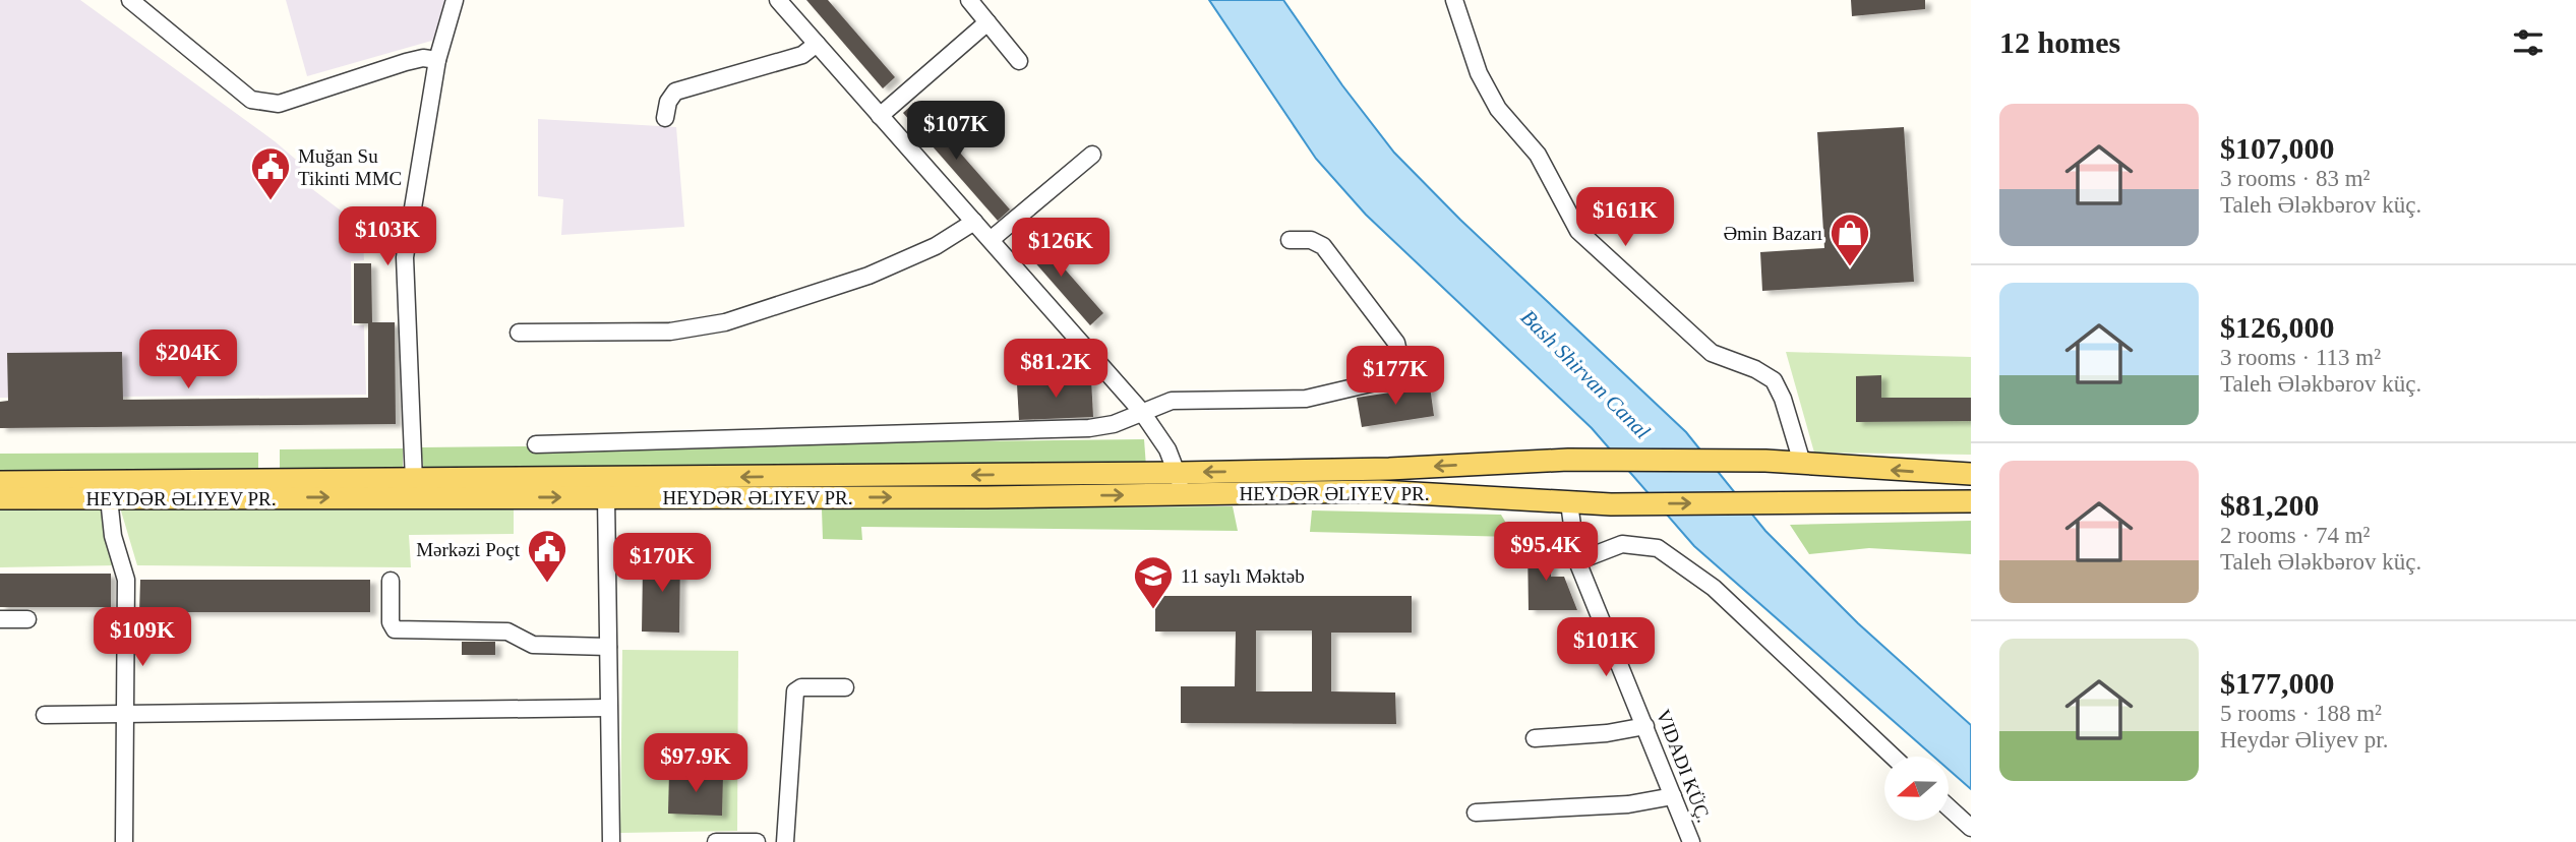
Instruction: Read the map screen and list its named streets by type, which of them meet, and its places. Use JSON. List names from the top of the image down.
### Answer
{
  "streets": {
    "main road": ["HEYDƏR ƏLIYEV PR."],
    "street": ["VIDADI KÜÇ."]
  },
  "crossings": [
    ["HEYDƏR ƏLIYEV PR.", "VIDADI KÜÇ."]
  ],
  "water": ["Bash Shirvan Canal"],
  "places": {
    "public building": ["Muğan Su Tikinti MMC", "Mərkəzi Poçt"],
    "shop": ["Əmin Bazarı"],
    "school or university": ["11 saylı Məktəb"]
  },
  "north": "left",
  "page": {
    "heading": "12 homes",
    "list": [
      {
        "name": "$107,000",
        "note": "3 rooms · 83 m² · Taleh Ələkbərov küç."
      },
      {
        "name": "$126,000",
        "note": "3 rooms · 113 m² · Taleh Ələkbərov küç."
      },
      {
        "name": "$81,200",
        "note": "2 rooms · 74 m² · Taleh Ələkbərov küç."
      },
      {
        "name": "$177,000",
        "note": "5 rooms · 188 m² · Heydər Əliyev pr."
      }
    ],
    "price": [
      "$107K",
      "$161K",
      "$103K",
      "$126K",
      "$204K",
      "$81.2K",
      "$177K",
      "$95.4K",
      "$170K",
      "$109K",
      "$101K",
      "$97.9K"
    ]
  }
}
